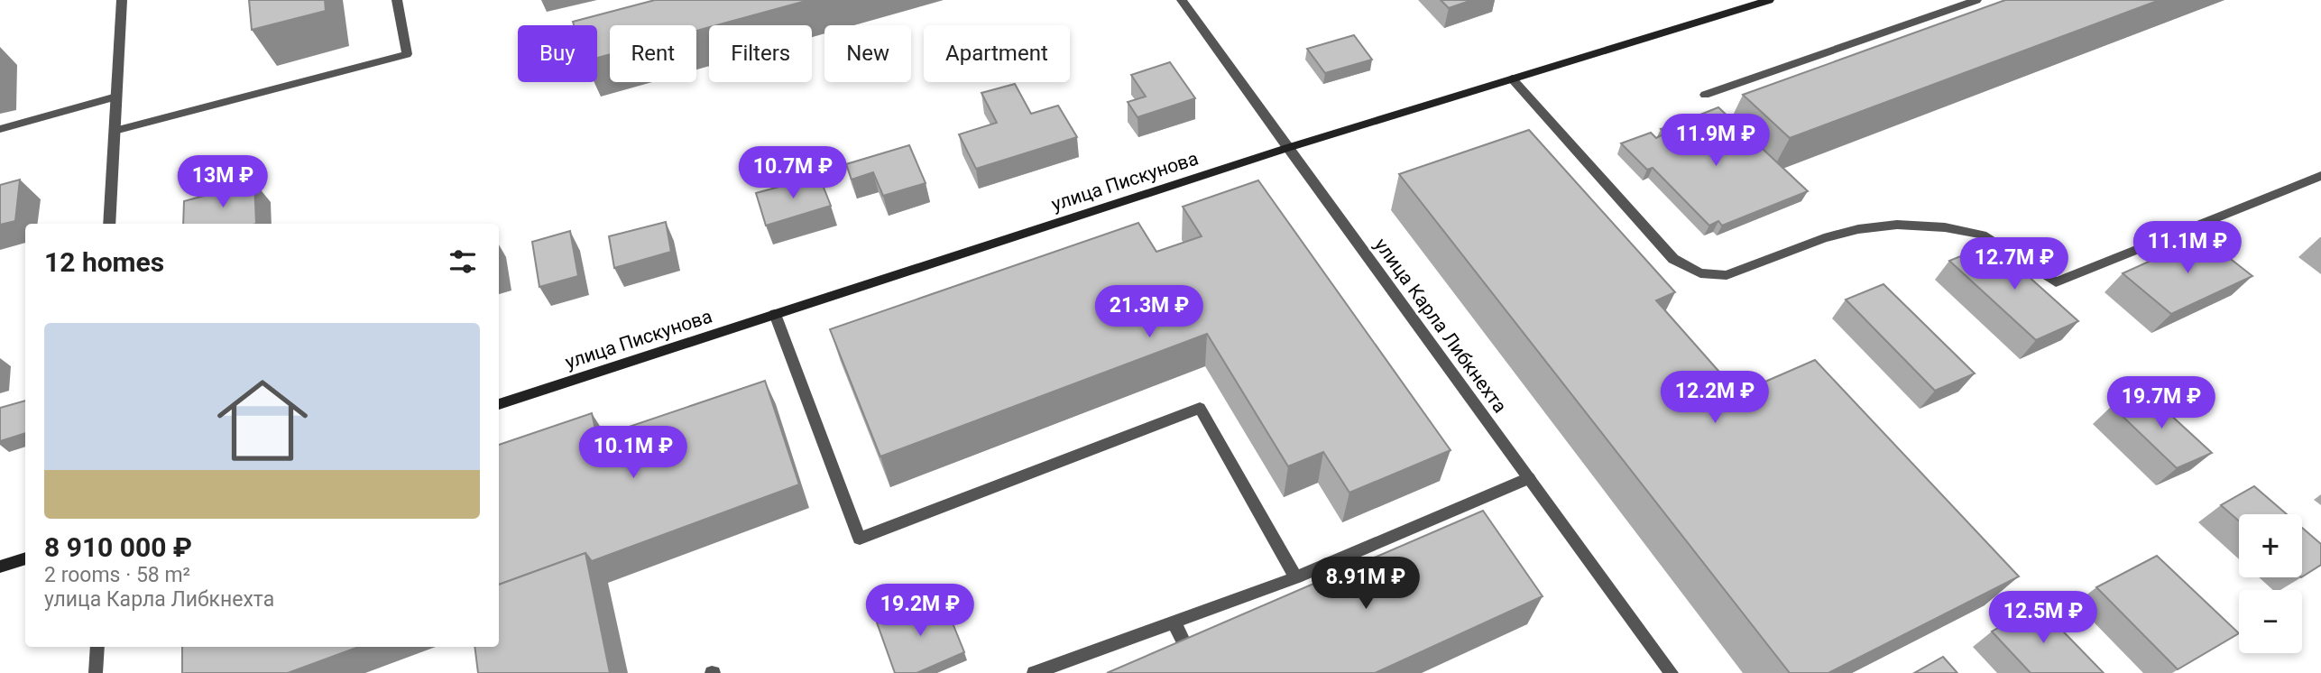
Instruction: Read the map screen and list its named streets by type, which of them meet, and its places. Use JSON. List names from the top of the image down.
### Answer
{
  "streets": {
    "main road": ["улица Пискунова"],
    "street": ["улица Карла Либкнехта"]
  },
  "crossings": [
    ["улица Пискунова", "улица Карла Либкнехта"]
  ],
  "page": {
    "chip": [
      "Buy",
      "Rent",
      "Filters",
      "New",
      "Apartment"
    ],
    "price": [
      "11.9M ₽",
      "10.7M ₽",
      "13M ₽",
      "11.1M ₽",
      "12.7M ₽",
      "21.3M ₽",
      "12.2M ₽",
      "19.7M ₽",
      "10.1M ₽",
      "8.91M ₽",
      "19.2M ₽",
      "12.5M ₽"
    ],
    "heading": "12 homes",
    "list": [
      {
        "name": "8 910 000 ₽",
        "note": "2 rooms · 58 m² · улица Карла Либкнехта"
      }
    ],
    "map_buttons": ["+", "−"]
  }
}
